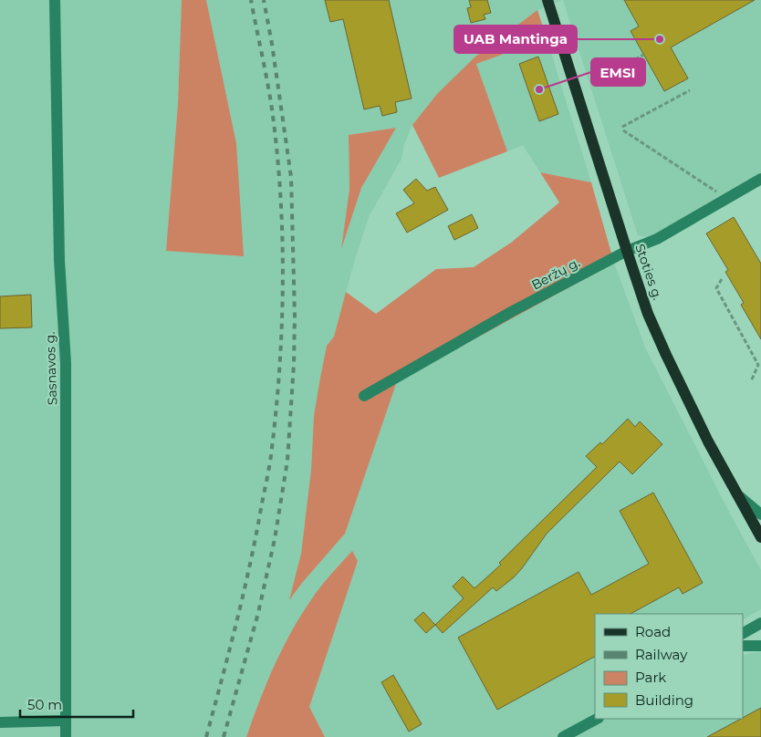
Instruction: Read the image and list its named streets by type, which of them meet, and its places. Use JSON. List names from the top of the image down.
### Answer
{
  "streets": {
    "main road": ["Stoties g."],
    "street": ["Beržų g.", "Sasnavos g."]
  },
  "crossings": [
    ["Stoties g.", "Beržų g."]
  ],
  "places": ["UAB Mantinga", "EMSI"],
  "legend": [
    "Road",
    "Railway",
    "Park",
    "Building"
  ],
  "scale_bar": "50 m"
}
